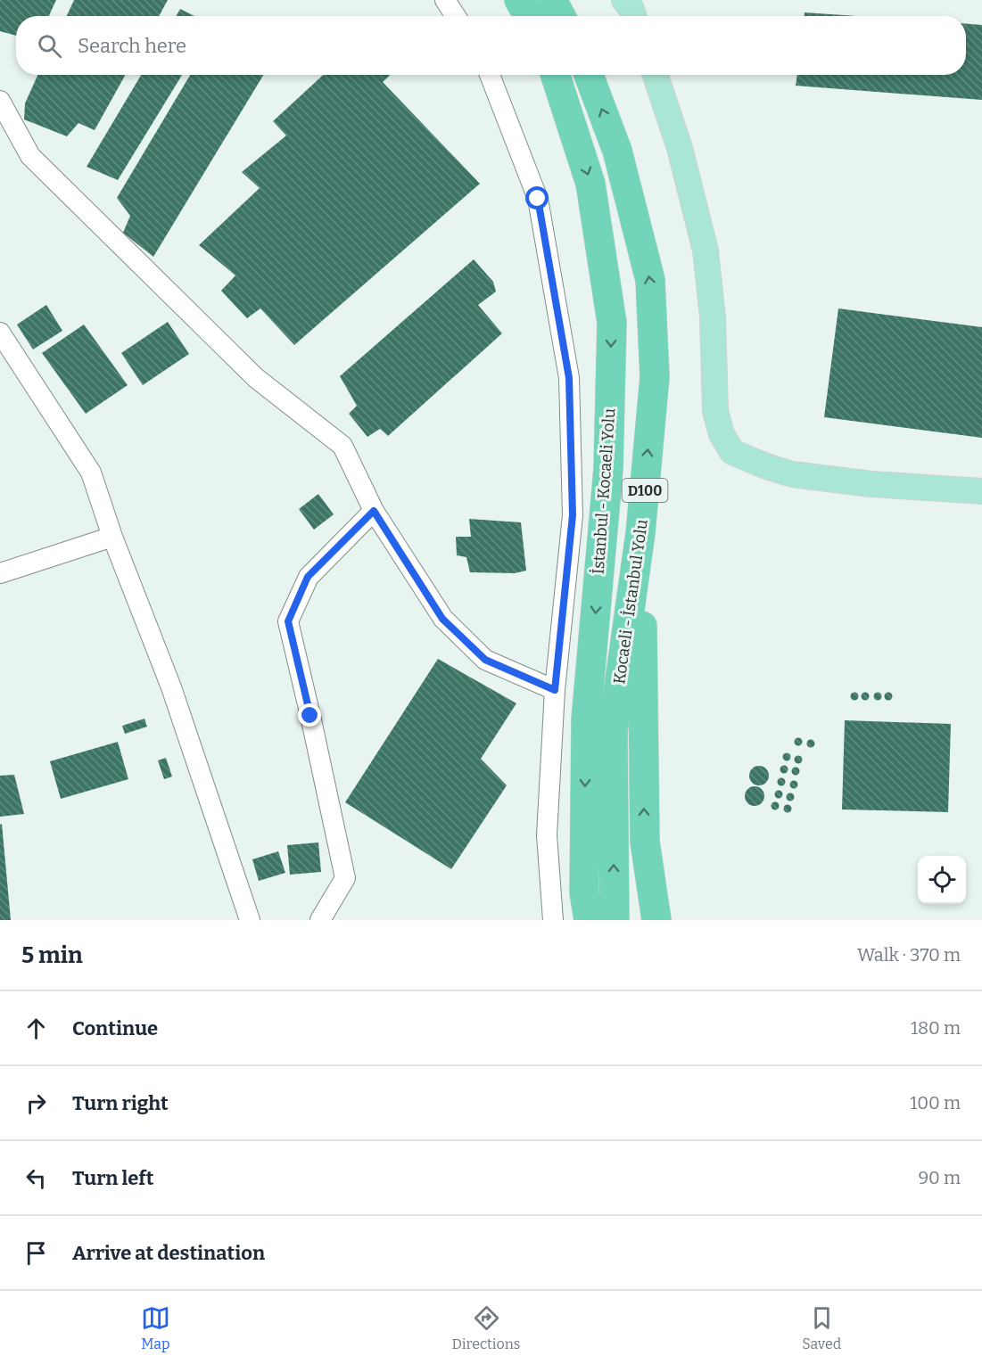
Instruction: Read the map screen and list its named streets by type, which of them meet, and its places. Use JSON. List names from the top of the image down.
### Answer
{
  "streets": {
    "highway": ["D100", "İstanbul - Kocaeli Yolu", "Kocaeli - İstanbul Yolu"]
  },
  "page": {
    "search": "Search here",
    "heading": ["5 min", "Walk · 370 m"],
    "list": [
      ["Continue", "180 m"],
      ["Turn right", "100 m"],
      ["Turn left", "90 m"],
      "Arrive at destination"
    ],
    "nav": ["Map", "Directions", "Saved"]
  }
}
